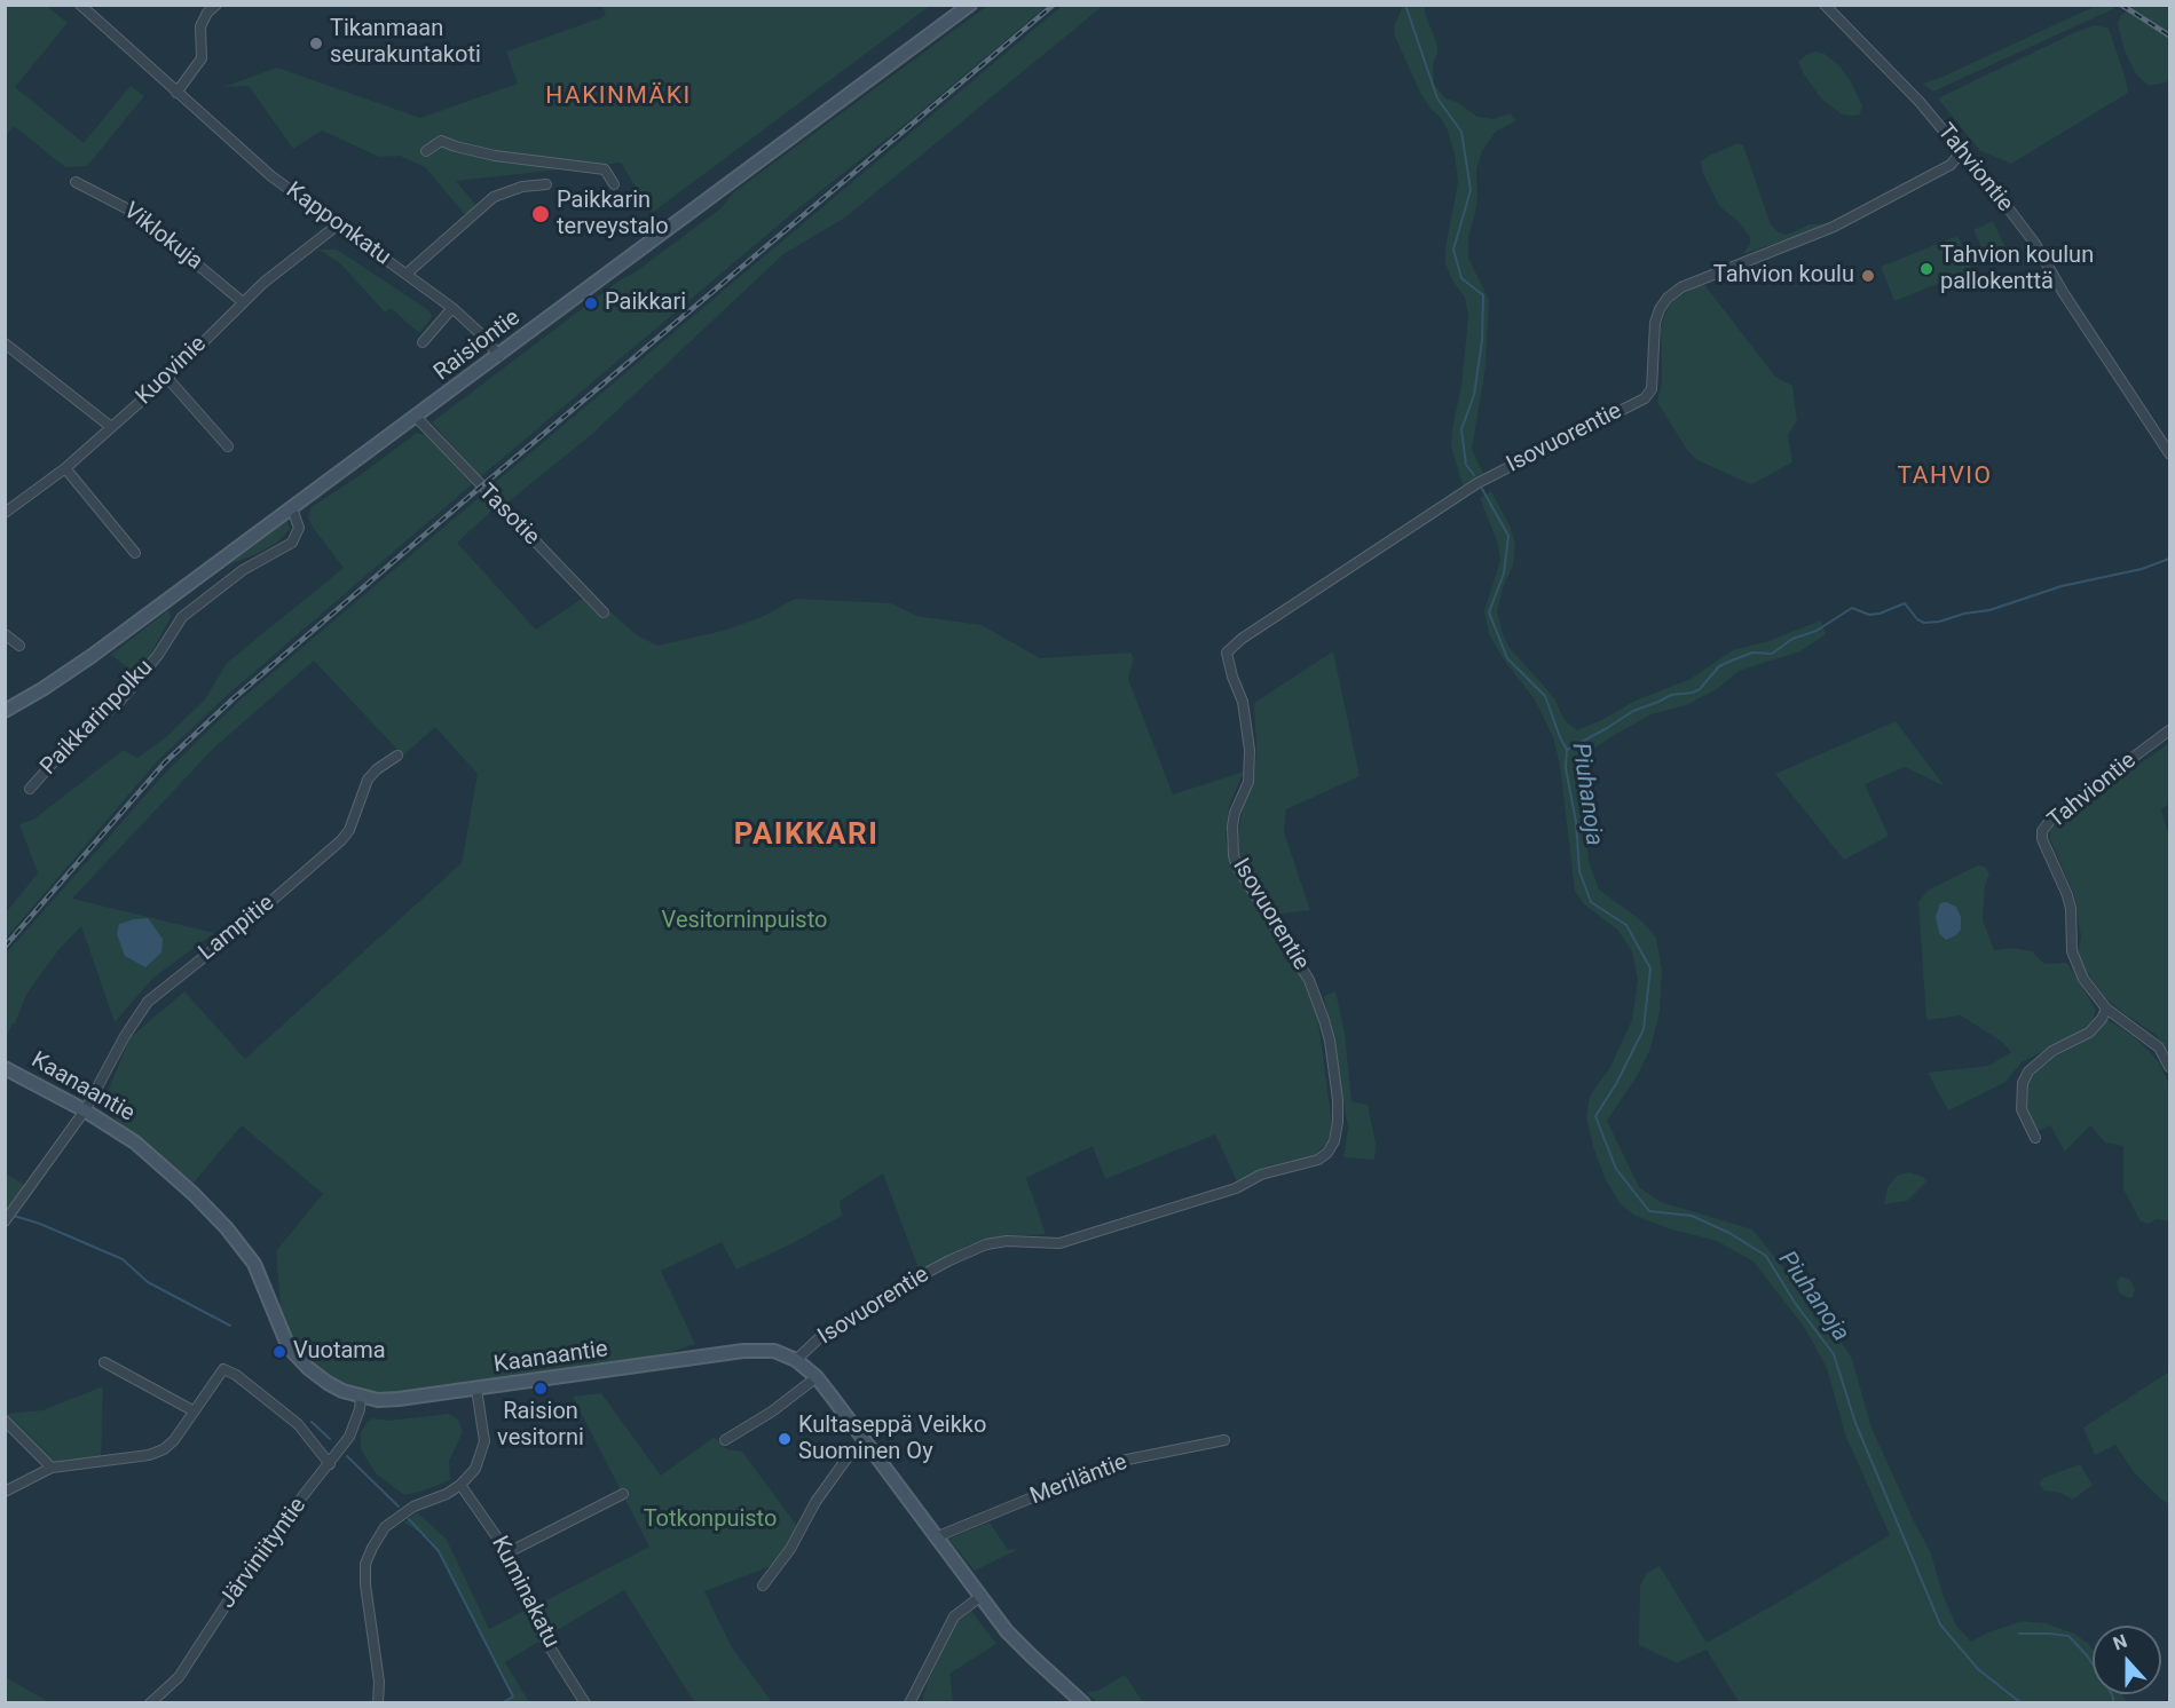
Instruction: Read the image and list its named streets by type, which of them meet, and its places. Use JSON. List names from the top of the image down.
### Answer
{
  "streets": {
    "street": [
      "Tahviontie",
      "Kapponkatu",
      "Viklokuja",
      "Raisiontie",
      "Kuovinie",
      "Isovuorentie",
      "Tasotie",
      "Paikkarinpolku",
      "Lampitie",
      "Kaanaantie",
      "Meriläntie",
      "Järviniityntie",
      "Kuminakatu"
    ]
  },
  "crossings": [
    ["Tahviontie", "Isovuorentie"],
    ["Kapponkatu", "Raisiontie"],
    ["Kapponkatu", "Kuovinie"],
    ["Viklokuja", "Kuovinie"],
    ["Raisiontie", "Tasotie"],
    ["Raisiontie", "Paikkarinpolku"],
    ["Isovuorentie", "Kaanaantie"],
    ["Lampitie", "Kaanaantie"],
    ["Kaanaantie", "Meriläntie"],
    ["Kaanaantie", "Järviniityntie"]
  ],
  "districts": ["HAKINMÄKI", "TAHVIO", "PAIKKARI"],
  "water": ["Piuhanoja"],
  "parks": ["Vesitorninpuisto", "Totkonpuisto"],
  "places": [
    "Tikanmaan seurakuntakoti",
    "Paikkarin terveystalo",
    "Tahvion koulun pallokenttä",
    "Tahvion koulu",
    "Paikkari",
    "Vuotama",
    "Raision vesitorni",
    "Kultaseppä Veikko Suominen Oy"
  ],
  "north": "top"
}
